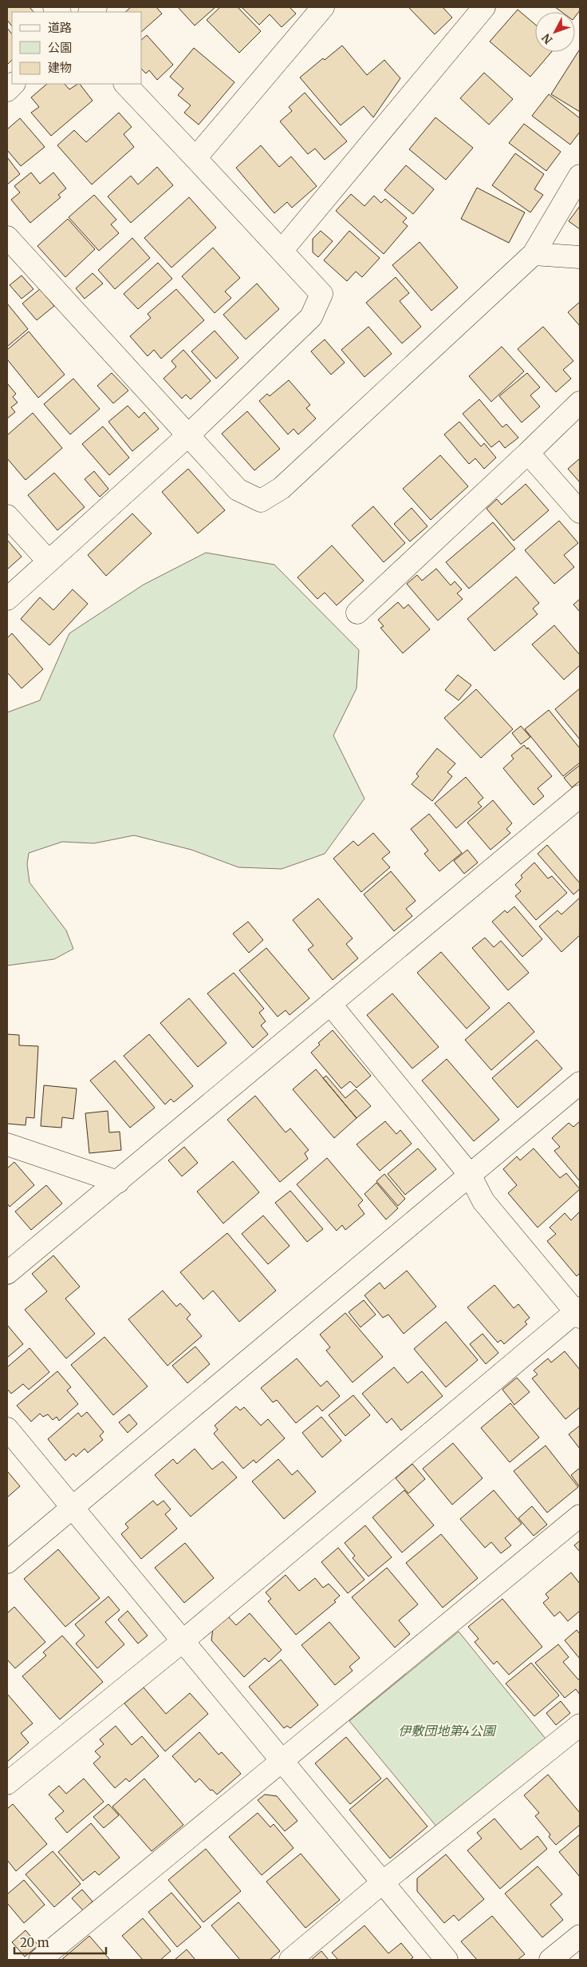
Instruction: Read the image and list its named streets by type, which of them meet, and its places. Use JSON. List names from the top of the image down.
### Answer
{
  "parks": ["伊敷団地第4公園"],
  "legend": ["道路", "公園", "建物"],
  "scale_bar": "20 m",
  "north": "bottom left"
}
